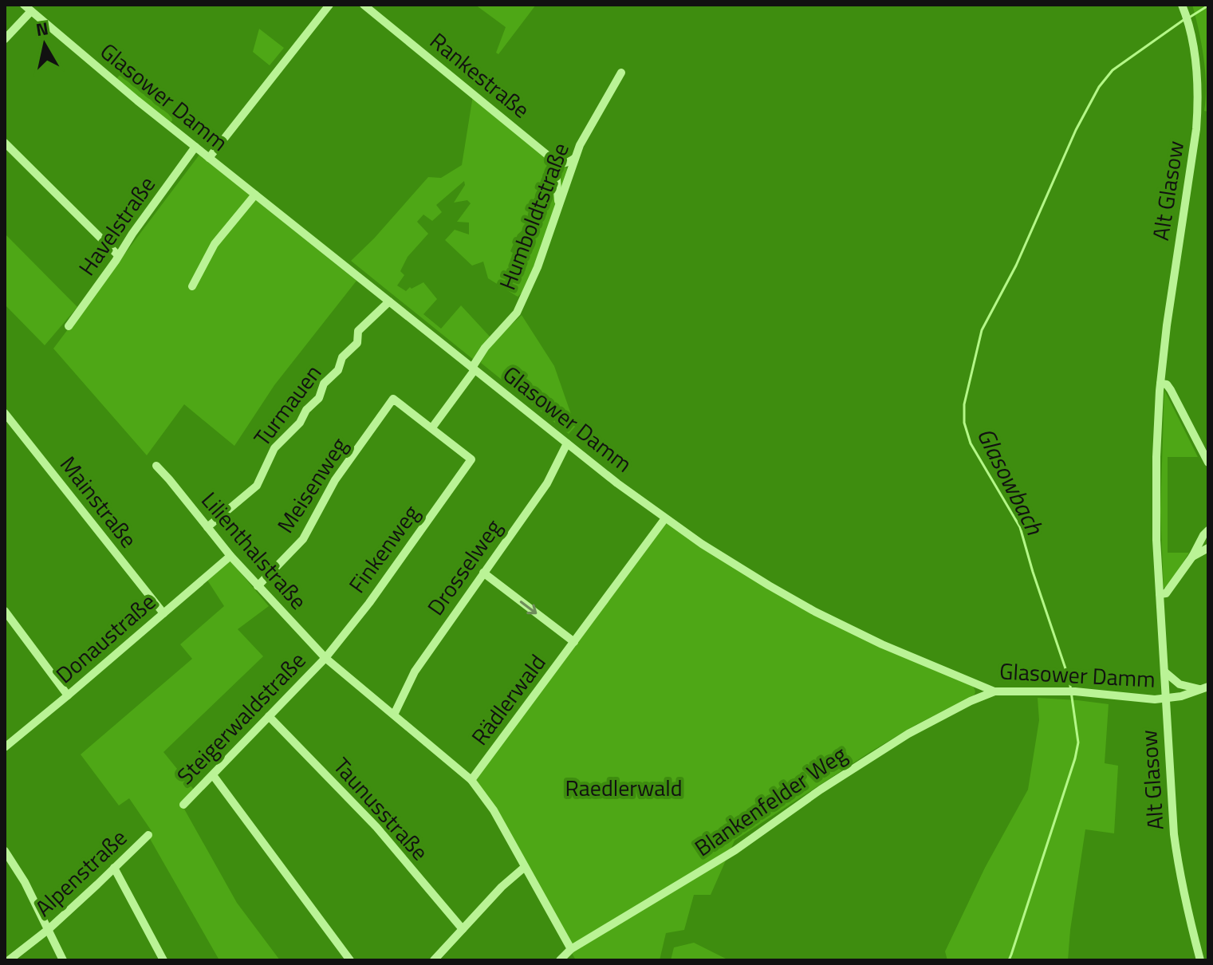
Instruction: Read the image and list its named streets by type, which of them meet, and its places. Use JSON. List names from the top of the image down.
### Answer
{
  "streets": {
    "street": [
      "Rankestraße",
      "Glasower Damm",
      "Alt Glasow",
      "Humboldtstraße",
      "Havelstraße",
      "Turmauen",
      "Meisenweg",
      "Mainstraße",
      "Finkenweg",
      "Lilienthalstraße",
      "Drosselweg",
      "Donaustraße",
      "Rädlerwald",
      "Steigerwaldstraße",
      "Blankenfelder Weg",
      "Taunusstraße",
      "Alpenstraße"
    ]
  },
  "crossings": [
    ["Glasower Damm", "Alt Glasow"],
    ["Glasower Damm", "Humboldtstraße"],
    ["Glasower Damm", "Havelstraße"],
    ["Glasower Damm", "Turmauen"],
    ["Glasower Damm", "Drosselweg"],
    ["Glasower Damm", "Rädlerwald"],
    ["Glasower Damm", "Blankenfelder Weg"],
    ["Humboldtstraße", "Meisenweg"],
    ["Humboldtstraße", "Finkenweg"],
    ["Turmauen", "Lilienthalstraße"],
    ["Meisenweg", "Finkenweg"],
    ["Meisenweg", "Lilienthalstraße"],
    ["Mainstraße", "Donaustraße"],
    ["Finkenweg", "Lilienthalstraße"],
    ["Finkenweg", "Steigerwaldstraße"],
    ["Lilienthalstraße", "Drosselweg"],
    ["Lilienthalstraße", "Donaustraße"],
    ["Lilienthalstraße", "Rädlerwald"],
    ["Lilienthalstraße", "Steigerwaldstraße"],
    ["Lilienthalstraße", "Blankenfelder Weg"],
    ["Drosselweg", "Rädlerwald"],
    ["Steigerwaldstraße", "Taunusstraße"]
  ],
  "water": ["Glasowbach"],
  "parks": ["Raedlerwald"],
  "north": "top"
}
